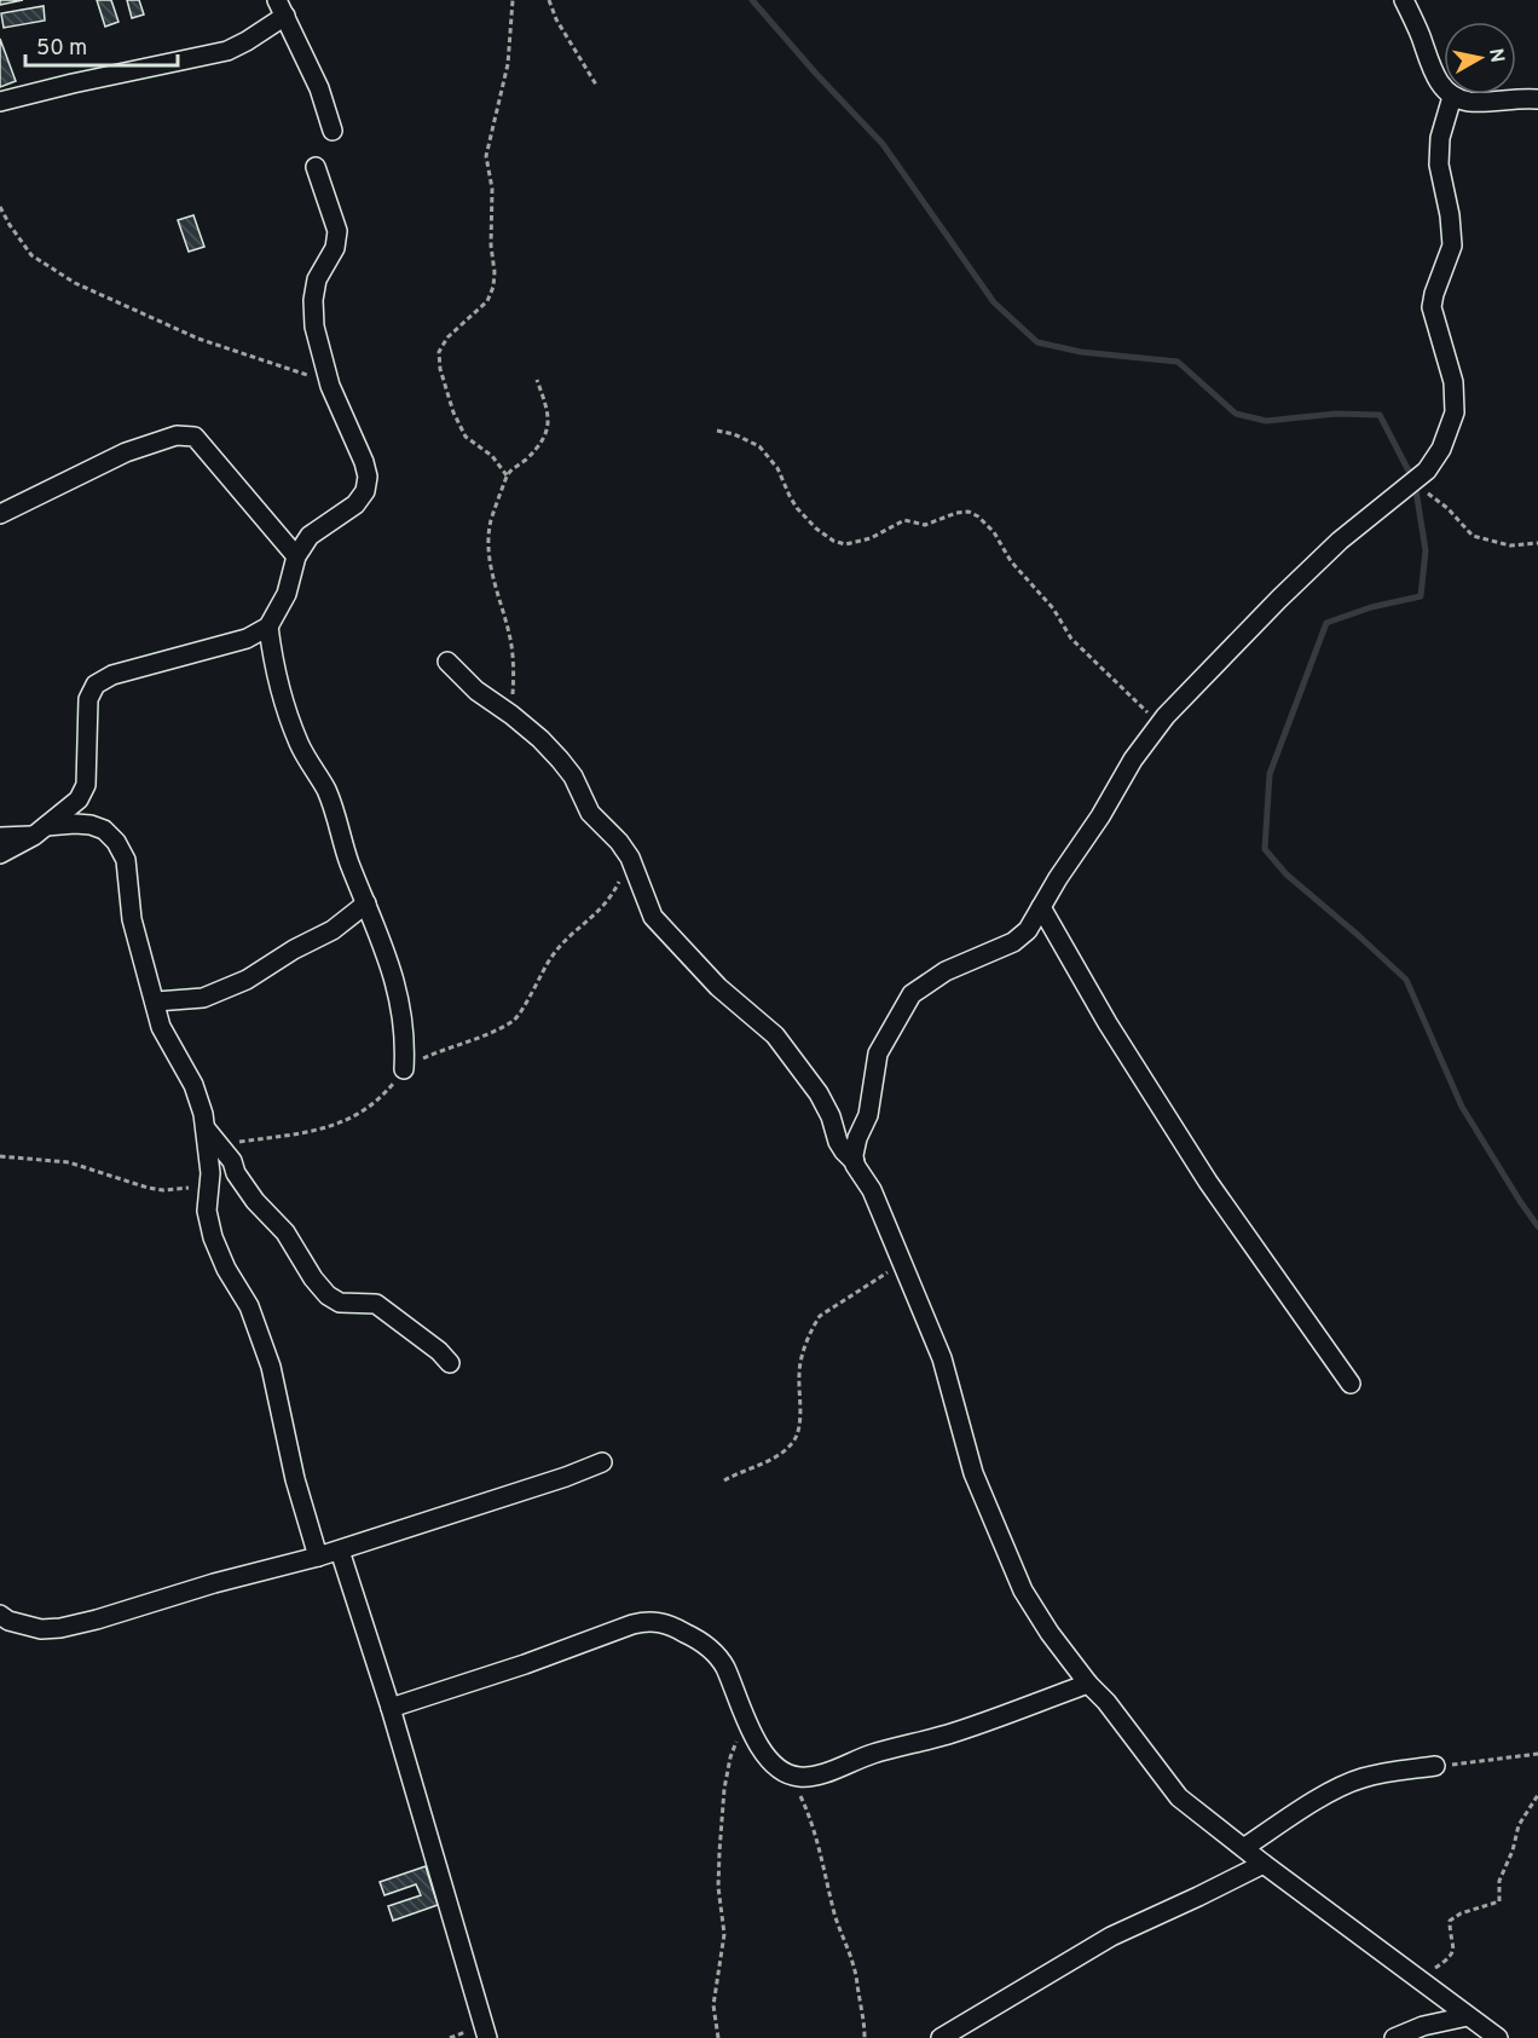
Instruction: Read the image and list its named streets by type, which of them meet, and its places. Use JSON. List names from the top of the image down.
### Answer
{
  "scale_bar": "50 m",
  "north": "right"
}
